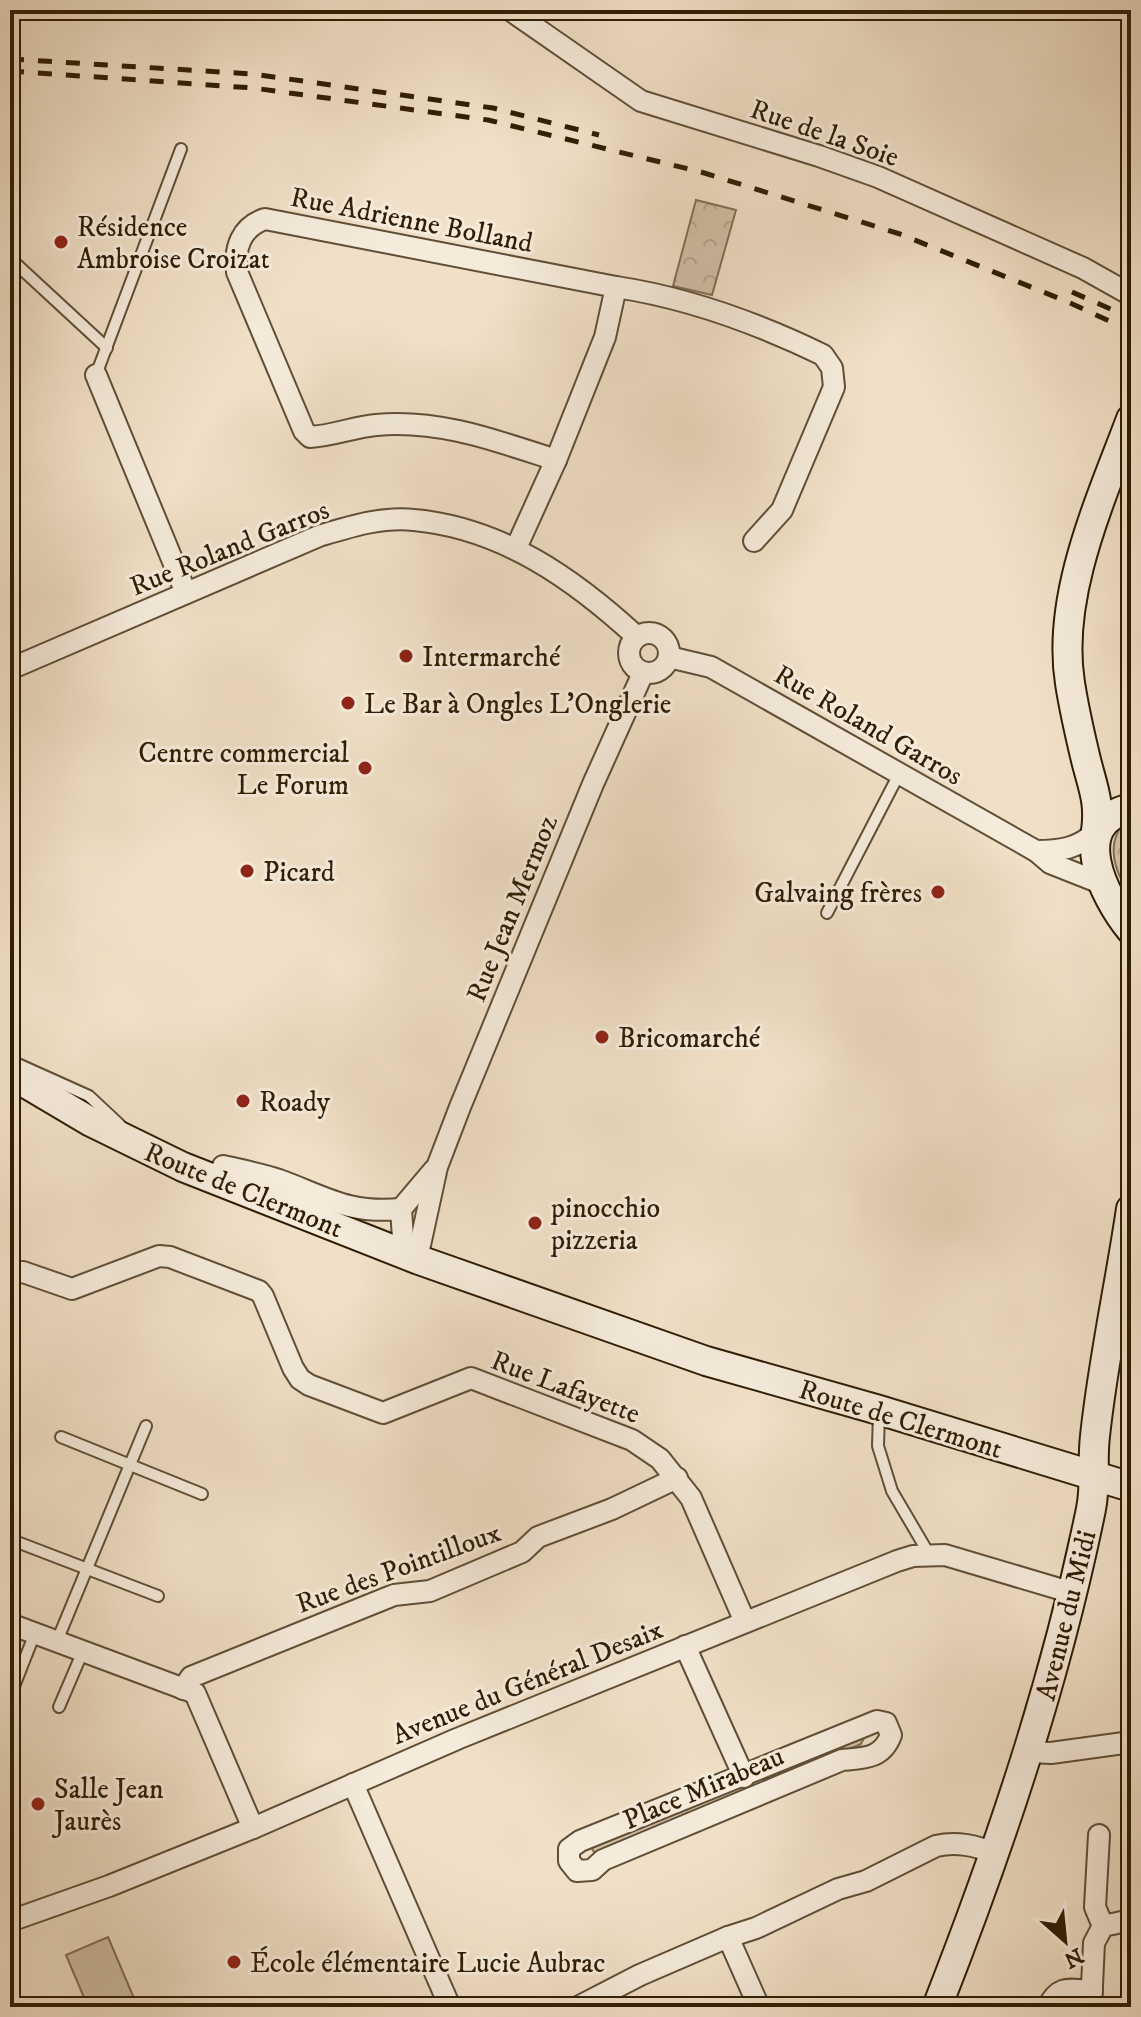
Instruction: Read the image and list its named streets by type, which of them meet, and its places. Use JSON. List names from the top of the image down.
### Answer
{
  "streets": {
    "main road": ["Route de Clermont", "Avenue du Midi"],
    "street": [
      "Rue de la Soie",
      "Rue Adrienne Bolland",
      "Rue Roland Garros",
      "Rue Jean Mermoz",
      "Rue Lafayette",
      "Rue des Pointilloux",
      "Avenue du Général Desaix",
      "Place Mirabeau"
    ]
  },
  "crossings": [
    ["Rue Roland Garros", "Rue Jean Mermoz"],
    ["Rue Jean Mermoz", "Route de Clermont"],
    ["Route de Clermont", "Avenue du Midi"],
    ["Rue Lafayette", "Rue des Pointilloux"],
    ["Rue Lafayette", "Avenue du Général Desaix"],
    ["Avenue du Midi", "Avenue du Général Desaix"],
    ["Avenue du Général Desaix", "Place Mirabeau"]
  ],
  "places": [
    "Résidence Ambroise Croizat",
    "Intermarché",
    "Le Bar à Ongles L'Onglerie",
    "Centre commercial Le Forum",
    "Picard",
    "Galvaing frères",
    "Bricomarché",
    "Roady",
    "pinocchio pizzeria",
    "Salle Jean Jaurès",
    "École élémentaire Lucie Aubrac"
  ],
  "north": "bottom right"
}
